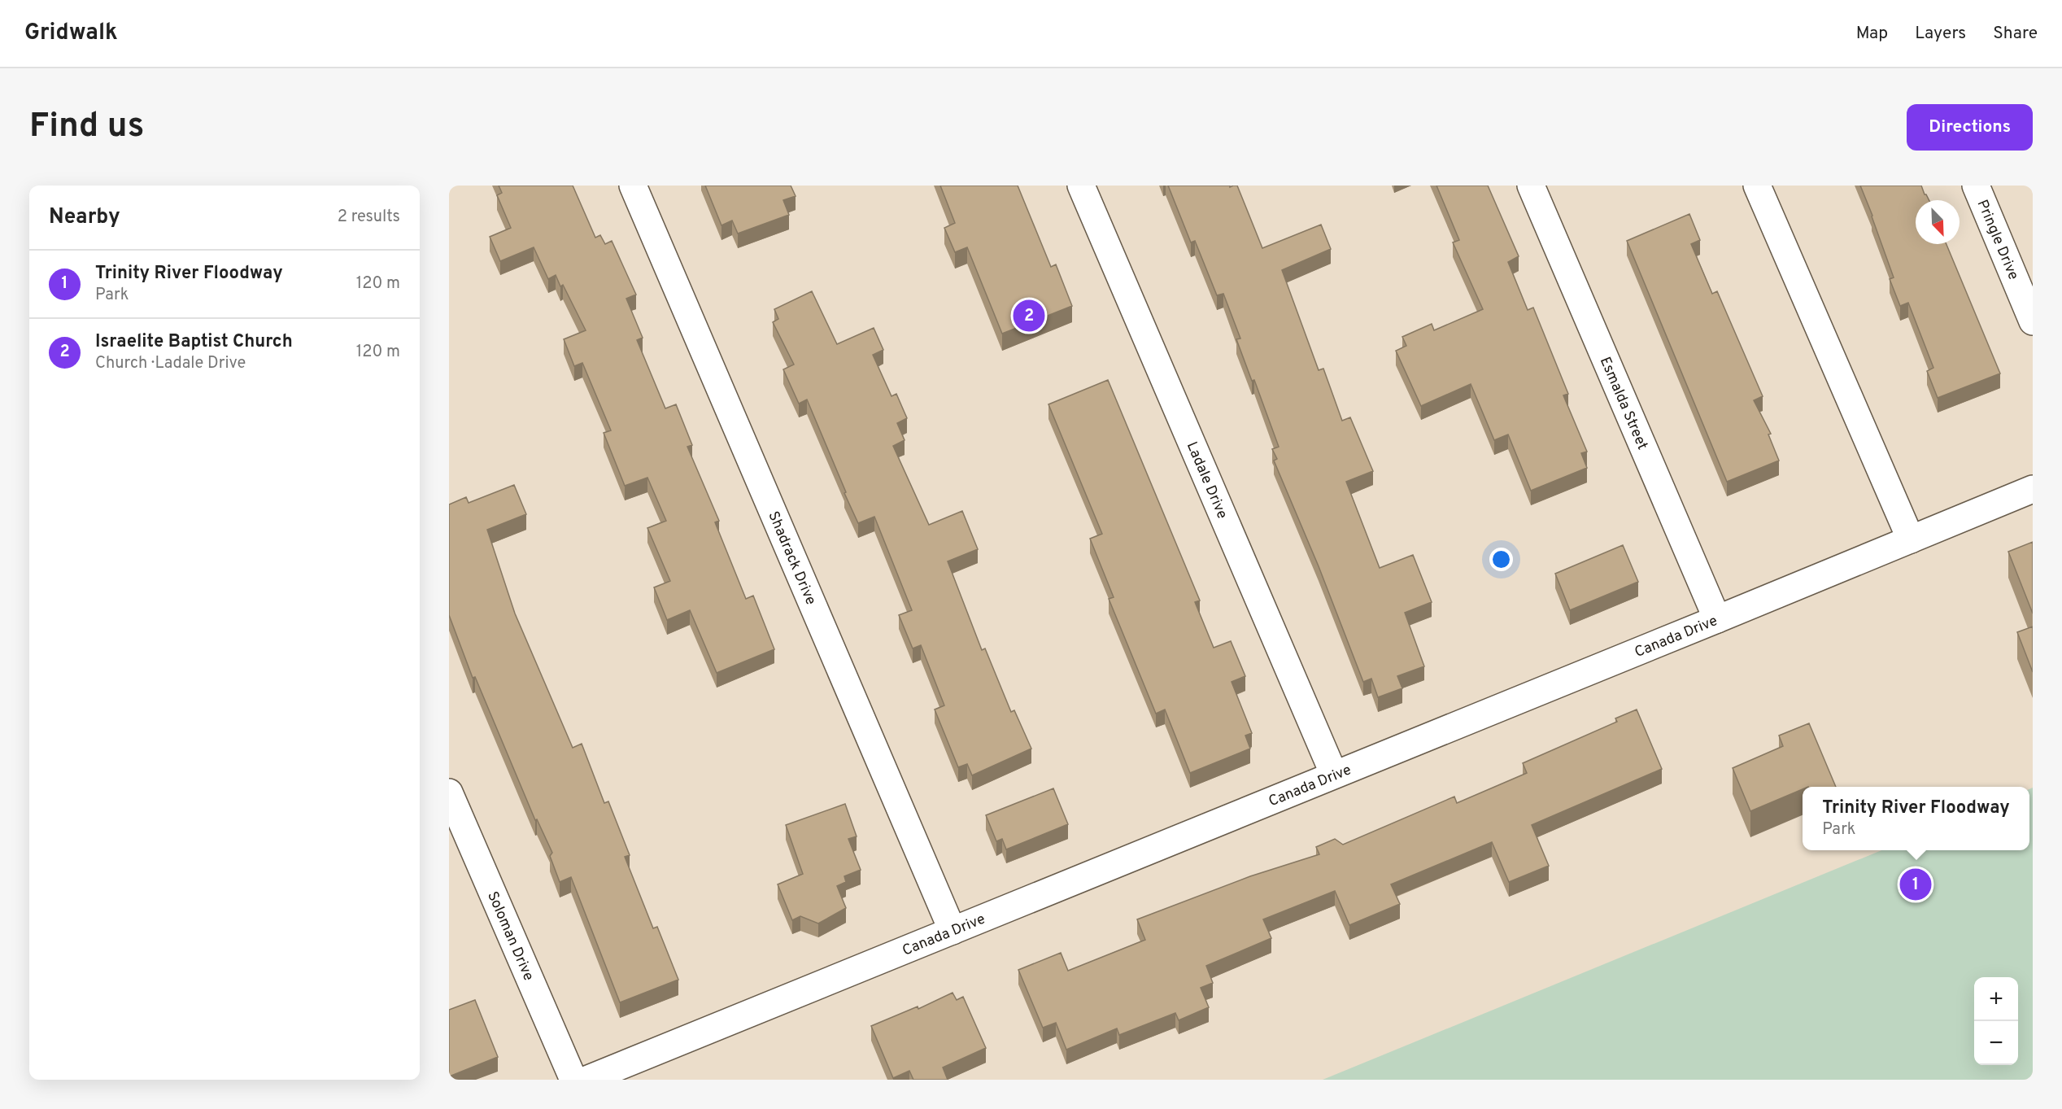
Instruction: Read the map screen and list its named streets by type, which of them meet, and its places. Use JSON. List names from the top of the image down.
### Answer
{
  "streets": {
    "street": [
      "Pringle Drive",
      "Esmalda Street",
      "Ladale Drive",
      "Shadrack Drive",
      "Canada Drive",
      "Soloman Drive"
    ]
  },
  "crossings": [
    ["Esmalda Street", "Canada Drive"],
    ["Ladale Drive", "Canada Drive"],
    ["Shadrack Drive", "Canada Drive"]
  ],
  "north": "bottom right",
  "page": {
    "header": "Gridwalk",
    "nav": ["Map", "Layers", "Share"],
    "buttons": "Directions",
    "title": "Find us",
    "heading": ["Nearby", "2 results"],
    "list": [
      {
        "mark": "1",
        "name": "Trinity River Floodway",
        "note": "Park",
        "value": "120 m"
      },
      {
        "mark": "2",
        "name": "Israelite Baptist Church",
        "note": "Church · Ladale Drive",
        "value": "120 m"
      }
    ],
    "pins": ["2", "1"],
    "popup": ["Trinity River Floodway", "Park"],
    "map_buttons": ["+", "−"]
  }
}
